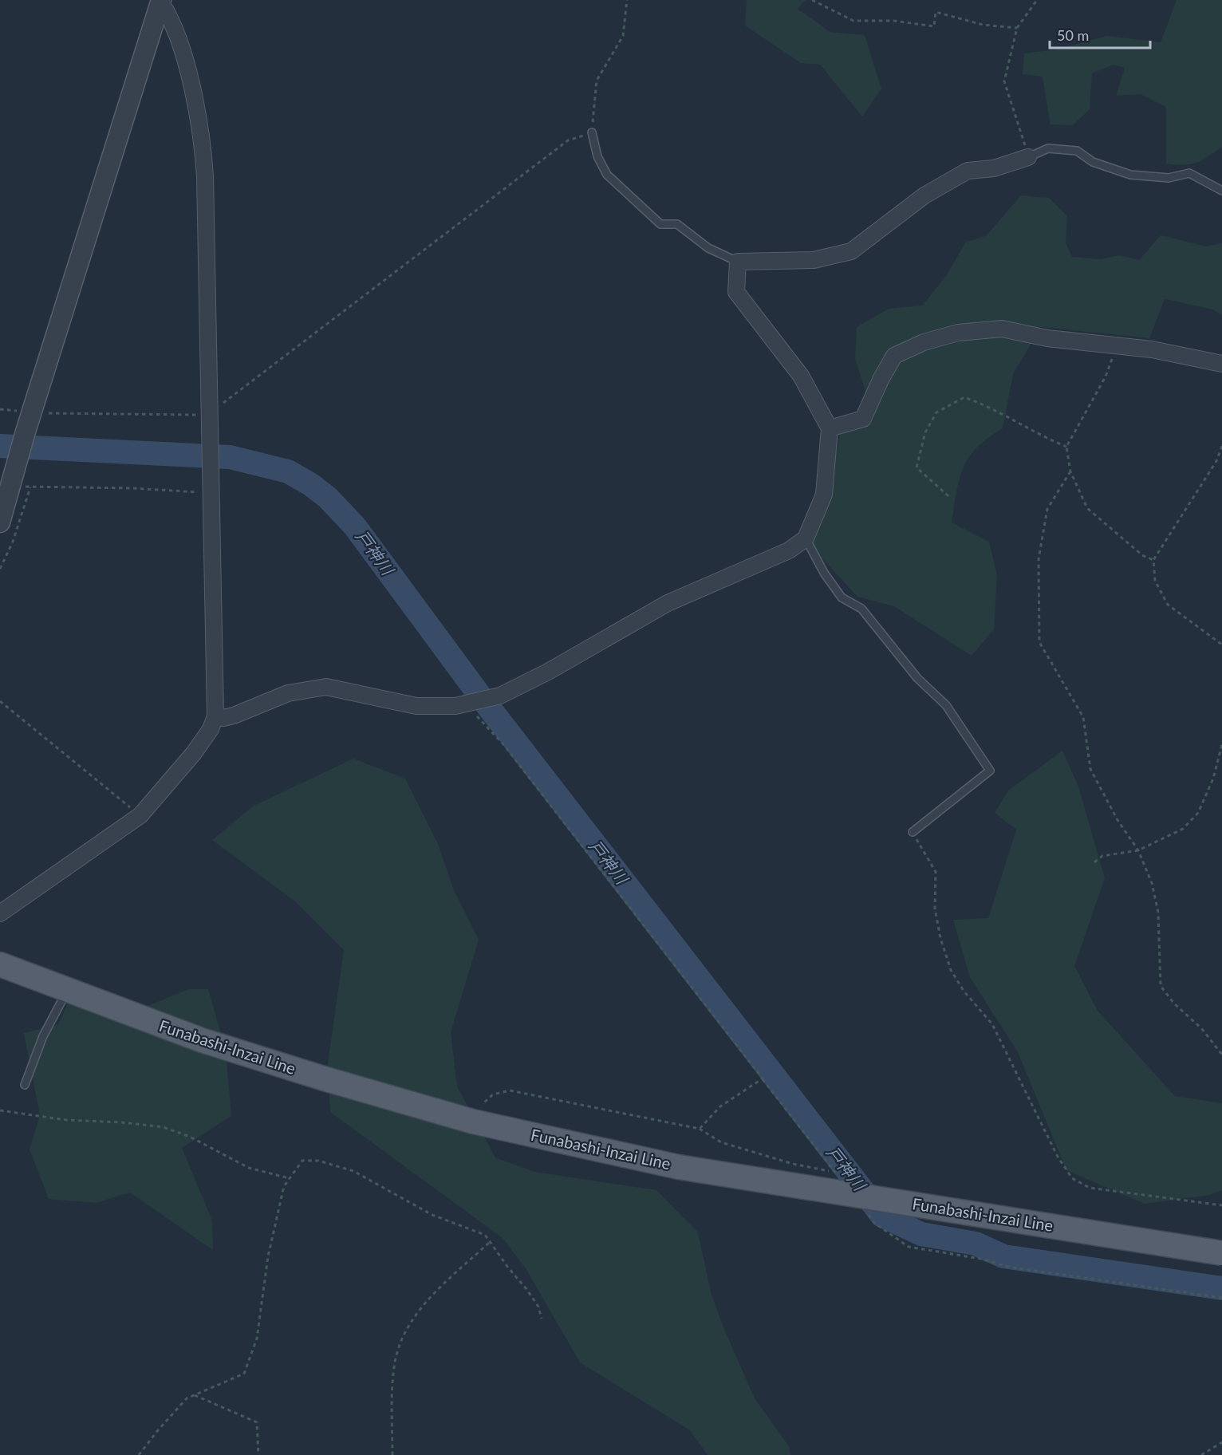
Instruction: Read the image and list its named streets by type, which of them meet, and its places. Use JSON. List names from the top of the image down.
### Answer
{
  "streets": {
    "main road": ["Funabashi-Inzai Line"]
  },
  "water": ["戸神川"],
  "scale_bar": "50 m"
}
